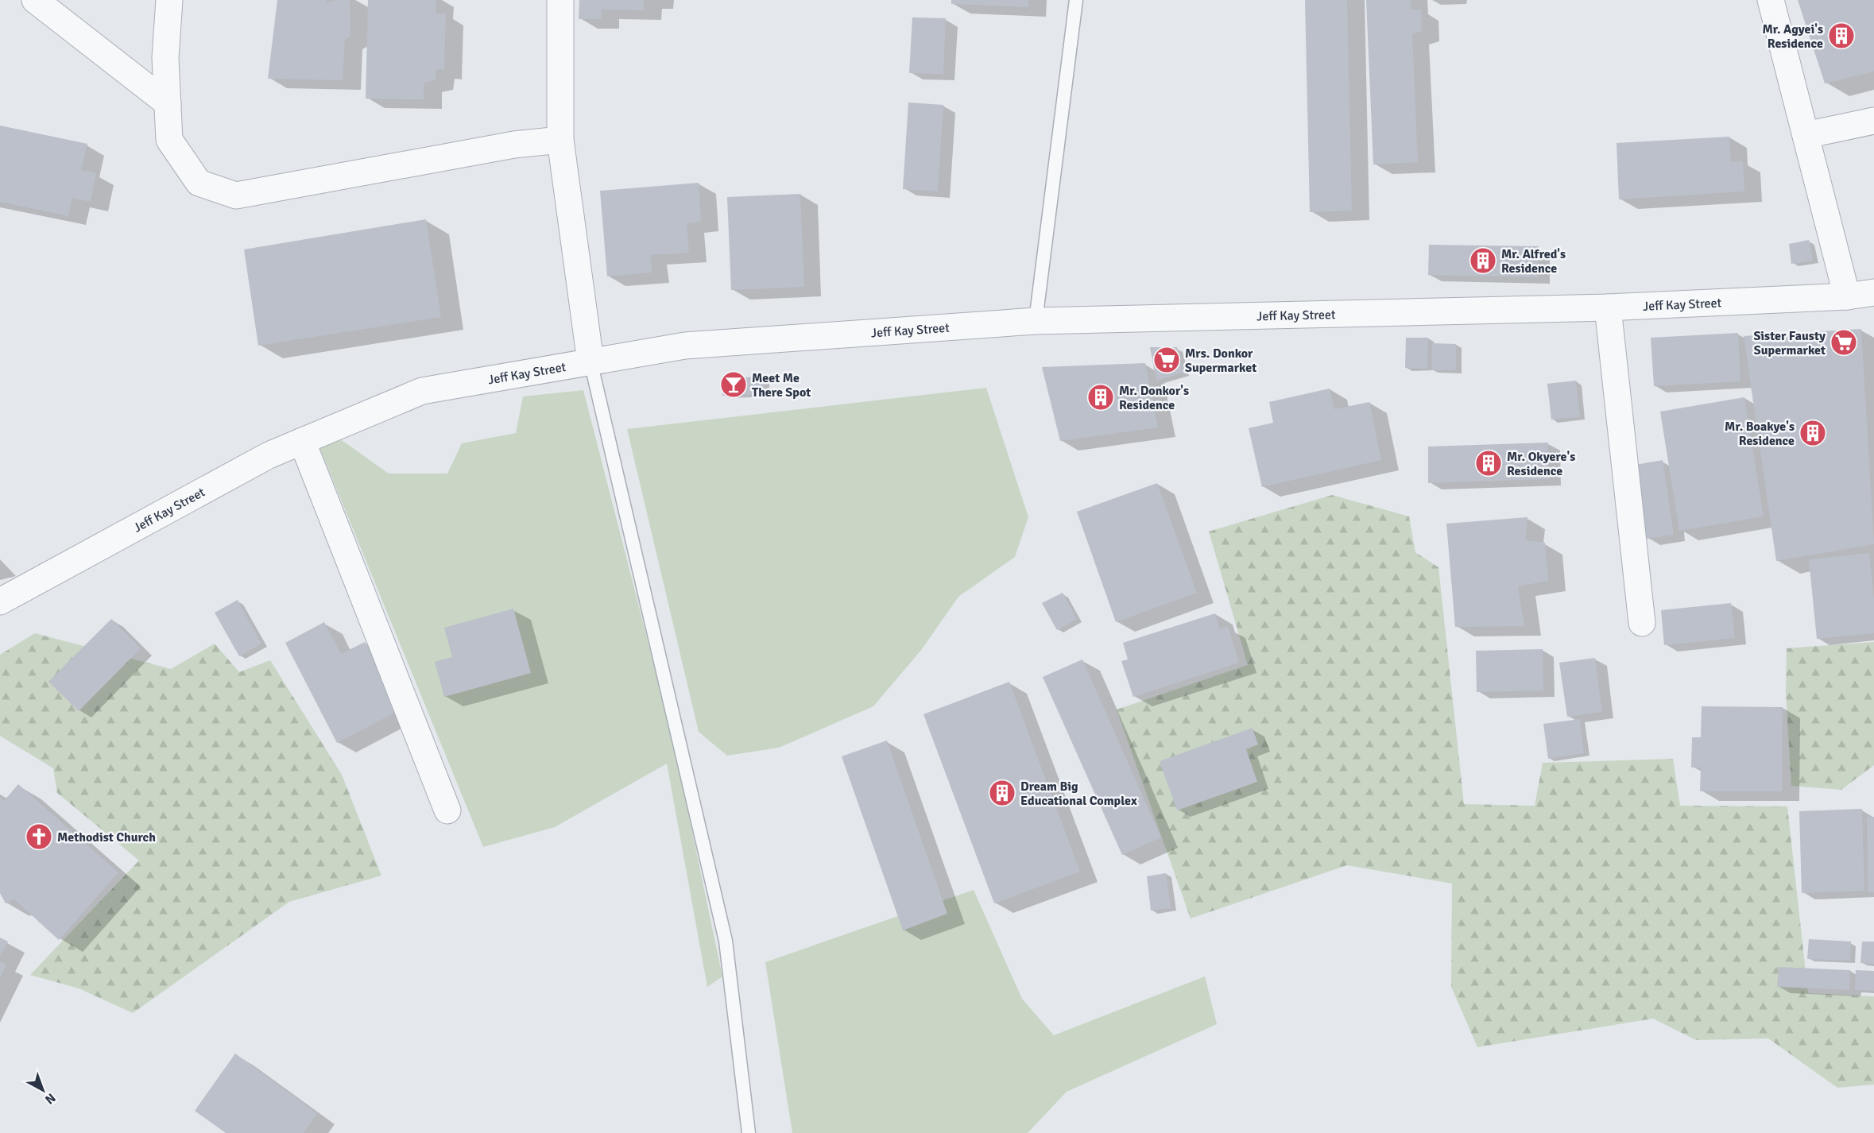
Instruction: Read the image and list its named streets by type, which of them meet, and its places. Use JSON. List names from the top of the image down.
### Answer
{
  "streets": {
    "street": ["Jeff Kay Street"]
  },
  "places": {
    "building": [
      "Mr. Agyei's Residence",
      "Mr. Alfred's Residence",
      "Mr. Donkor's Residence",
      "Mr. Boakye's Residence",
      "Mr. Okyere's Residence",
      "Dream Big Educational Complex"
    ],
    "supermarket": ["Sister Fausty Supermarket", "Mrs. Donkor Supermarket"],
    "bar": ["Meet Me There Spot"],
    "church": ["Methodist Church"]
  },
  "north": "bottom right"
}
